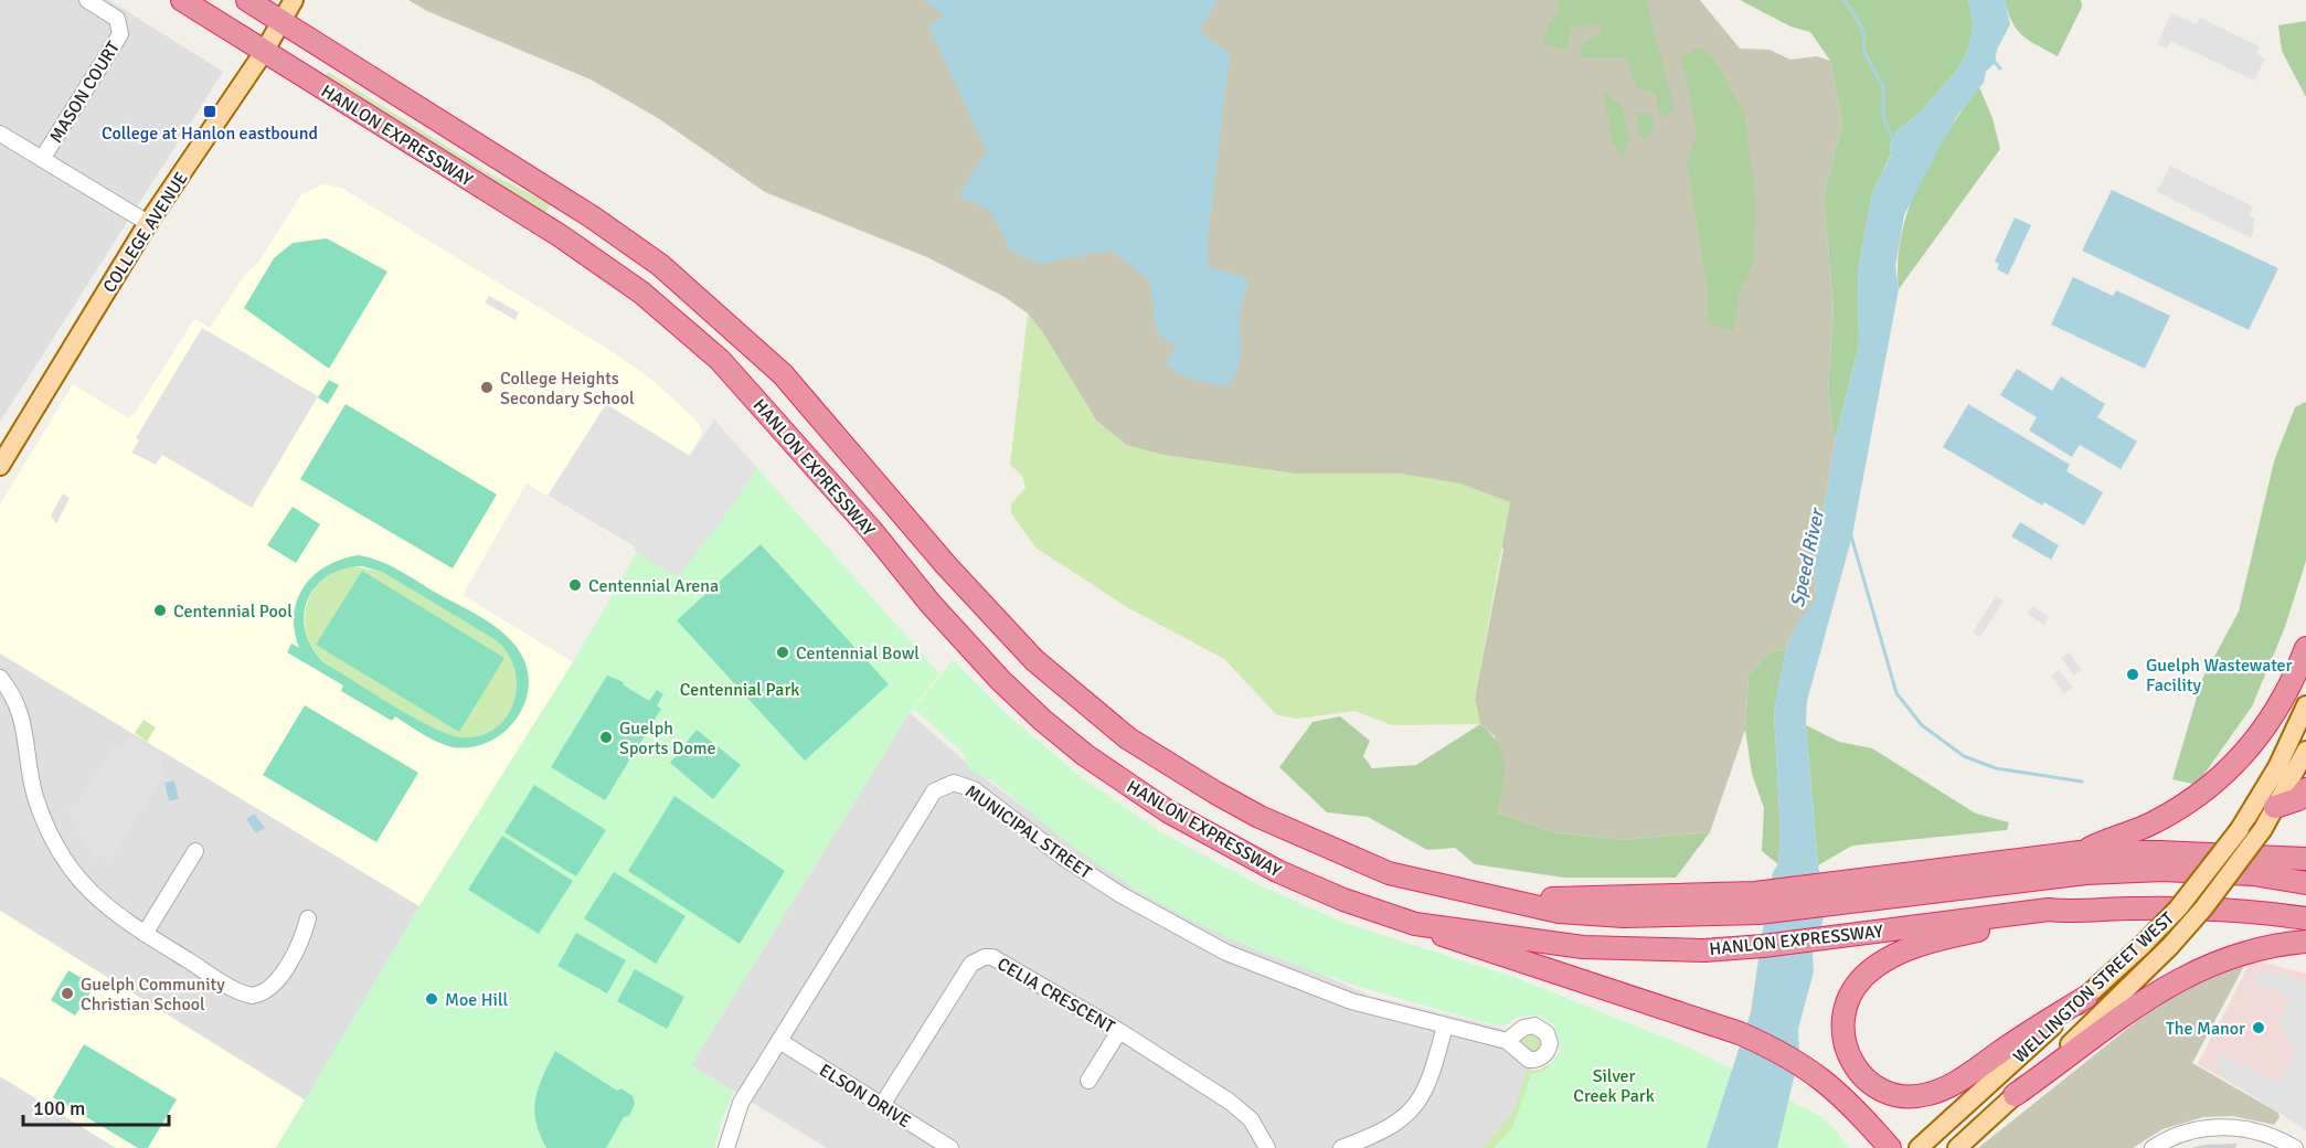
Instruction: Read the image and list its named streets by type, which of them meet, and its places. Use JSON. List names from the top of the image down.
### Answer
{
  "streets": {
    "highway": ["HANLON EXPRESSWAY"],
    "main road": ["COLLEGE AVENUE", "WELLINGTON STREET WEST"],
    "street": [
      "MASON COURT",
      "MUNICIPAL STREET",
      "CELIA CRESCENT",
      "ELSON DRIVE"
    ]
  },
  "crossings": [
    ["HANLON EXPRESSWAY", "COLLEGE AVENUE"],
    ["MUNICIPAL STREET", "ELSON DRIVE"],
    ["CELIA CRESCENT", "ELSON DRIVE"]
  ],
  "water": ["Speed River"],
  "parks": ["Centennial Park", "Silver Creek Park"],
  "places": {
    "transit": ["College at Hanlon eastbound"],
    "other": [
      "College Heights Secondary School",
      "Centennial Arena",
      "Centennial Pool",
      "Centennial Bowl",
      "Guelph Wastewater Facility",
      "Guelph Sports Dome",
      "Guelph Community Christian School",
      "Moe Hill",
      "The Manor"
    ]
  },
  "scale_bar": "100 m"
}
